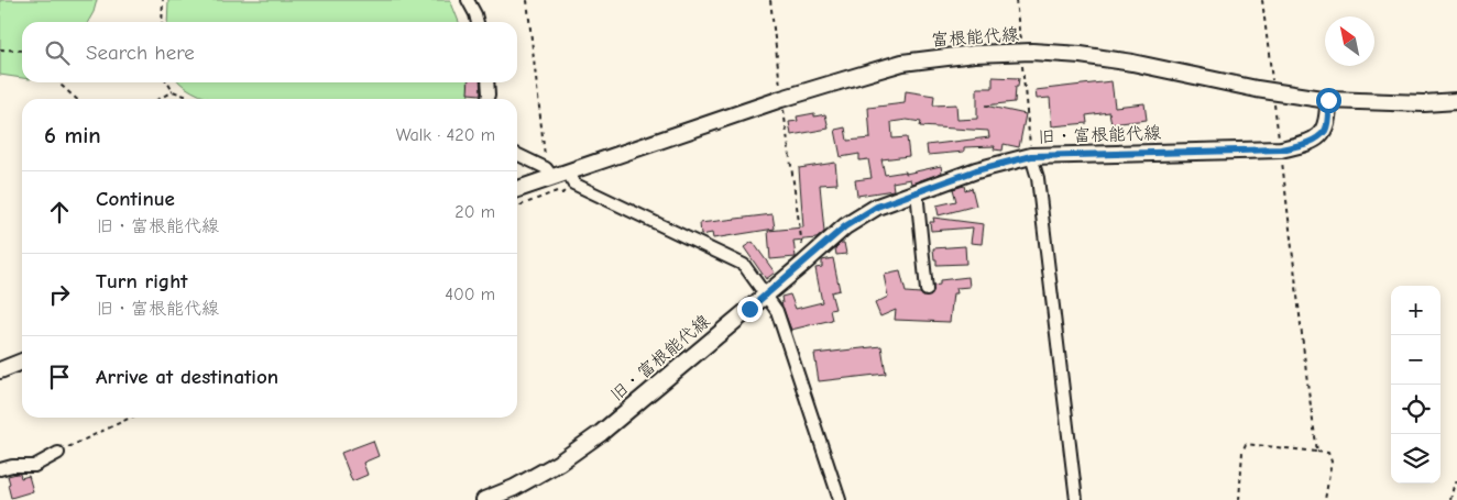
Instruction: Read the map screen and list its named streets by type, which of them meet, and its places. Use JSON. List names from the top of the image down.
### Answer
{
  "streets": {
    "main road": ["富根能代線", "旧・富根能代線"]
  },
  "crossings": [
    ["富根能代線", "旧・富根能代線"]
  ],
  "north": "top left",
  "page": {
    "search": "Search here",
    "heading": ["6 min", "Walk · 420 m"],
    "list": [
      ["Continue", "旧・富根能代線", "20 m"],
      ["Turn right", "旧・富根能代線", "400 m"],
      "Arrive at destination"
    ],
    "map_buttons": ["+", "−"]
  }
}
